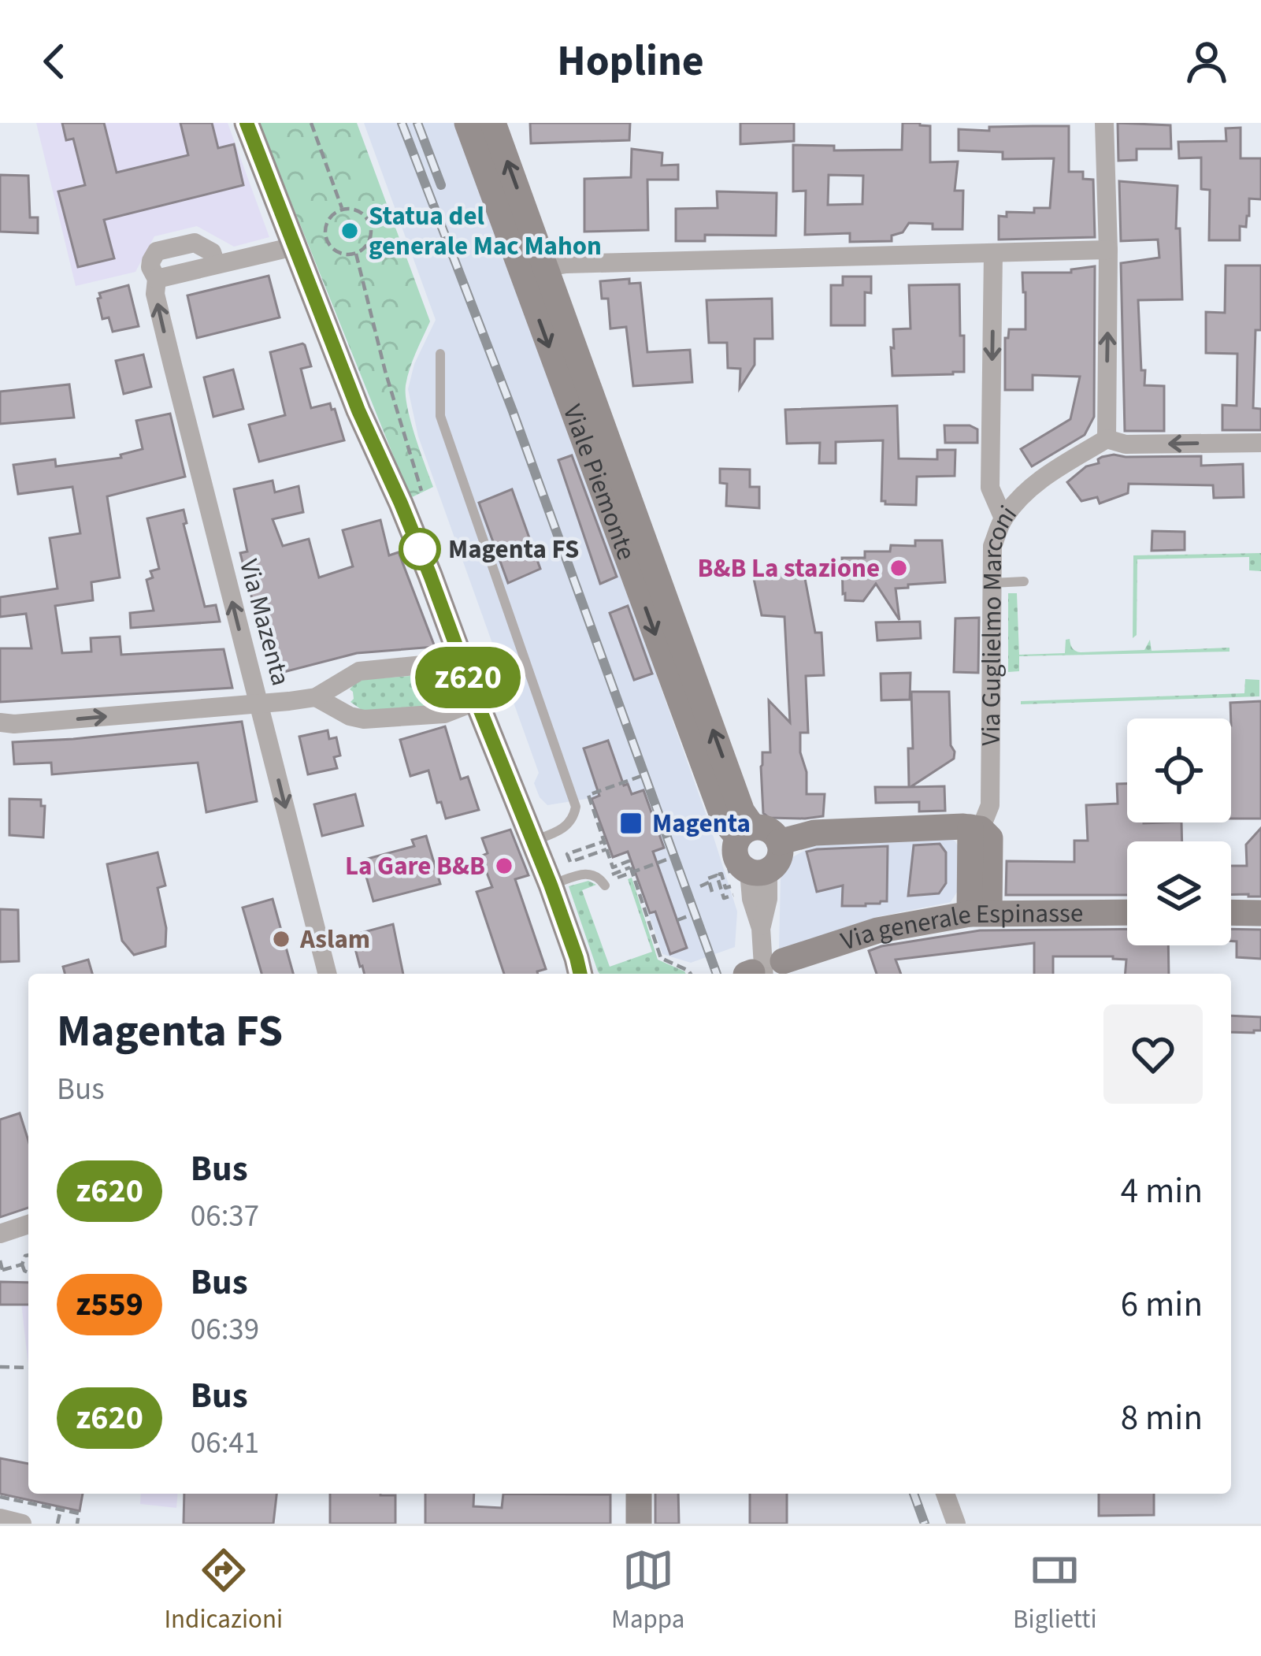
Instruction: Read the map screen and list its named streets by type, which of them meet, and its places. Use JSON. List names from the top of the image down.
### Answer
{
  "streets": {
    "street": [
      "Viale Piemonte",
      "Via Mazenta",
      "Via Guglielmo Marconi",
      "Via generale Espinasse"
    ]
  },
  "crossings": [
    ["Via Guglielmo Marconi", "Via generale Espinasse"]
  ],
  "places": {
    "other": [
      "Statua del generale Mac Mahon",
      "Magenta FS",
      "B&B La stazione",
      "La Gare B&B",
      "Aslam"
    ],
    "transit": ["Magenta"]
  },
  "lines": ["bus line z620"],
  "page": {
    "header": "Hopline",
    "on_map": "z620",
    "heading": ["Magenta FS", "Bus"],
    "list": [
      {
        "mark": "z620",
        "name": "Bus",
        "note": "06:37",
        "value": "4 min"
      },
      {
        "mark": "z559",
        "name": "Bus",
        "note": "06:39",
        "value": "6 min"
      },
      {
        "mark": "z620",
        "name": "Bus",
        "note": "06:41",
        "value": "8 min"
      }
    ],
    "tabs": ["Indicazioni", "Mappa", "Biglietti"]
  }
}
